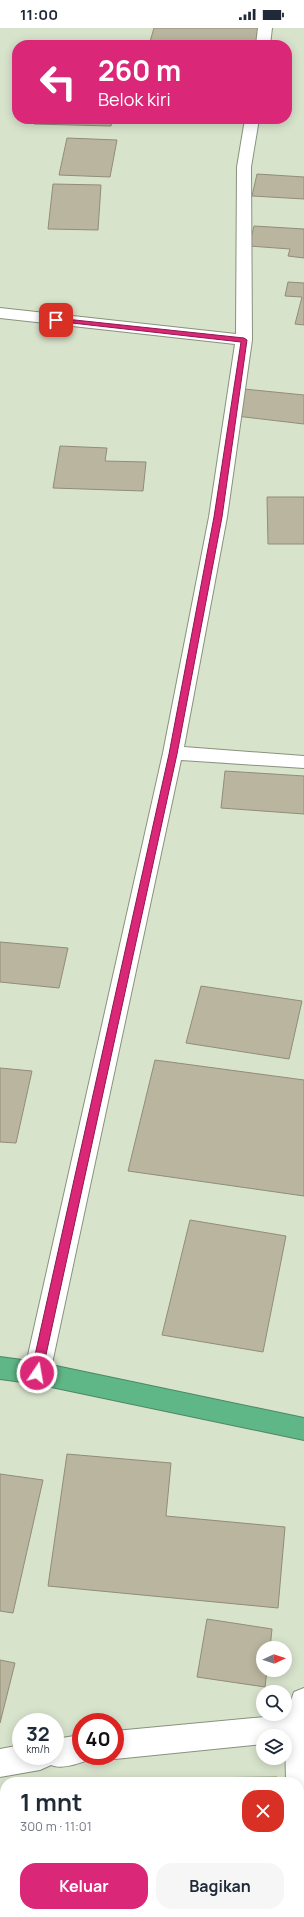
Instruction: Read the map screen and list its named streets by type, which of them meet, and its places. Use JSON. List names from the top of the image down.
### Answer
{
  "north": "right",
  "page": {
    "status": "11:00",
    "turn": ["260 m", "Belok kiri"],
    "speed": "32 km/h",
    "limit": "40",
    "heading": ["1 mnt", "300 m · 11:01"],
    "buttons": ["Keluar", "Bagikan"]
  }
}
